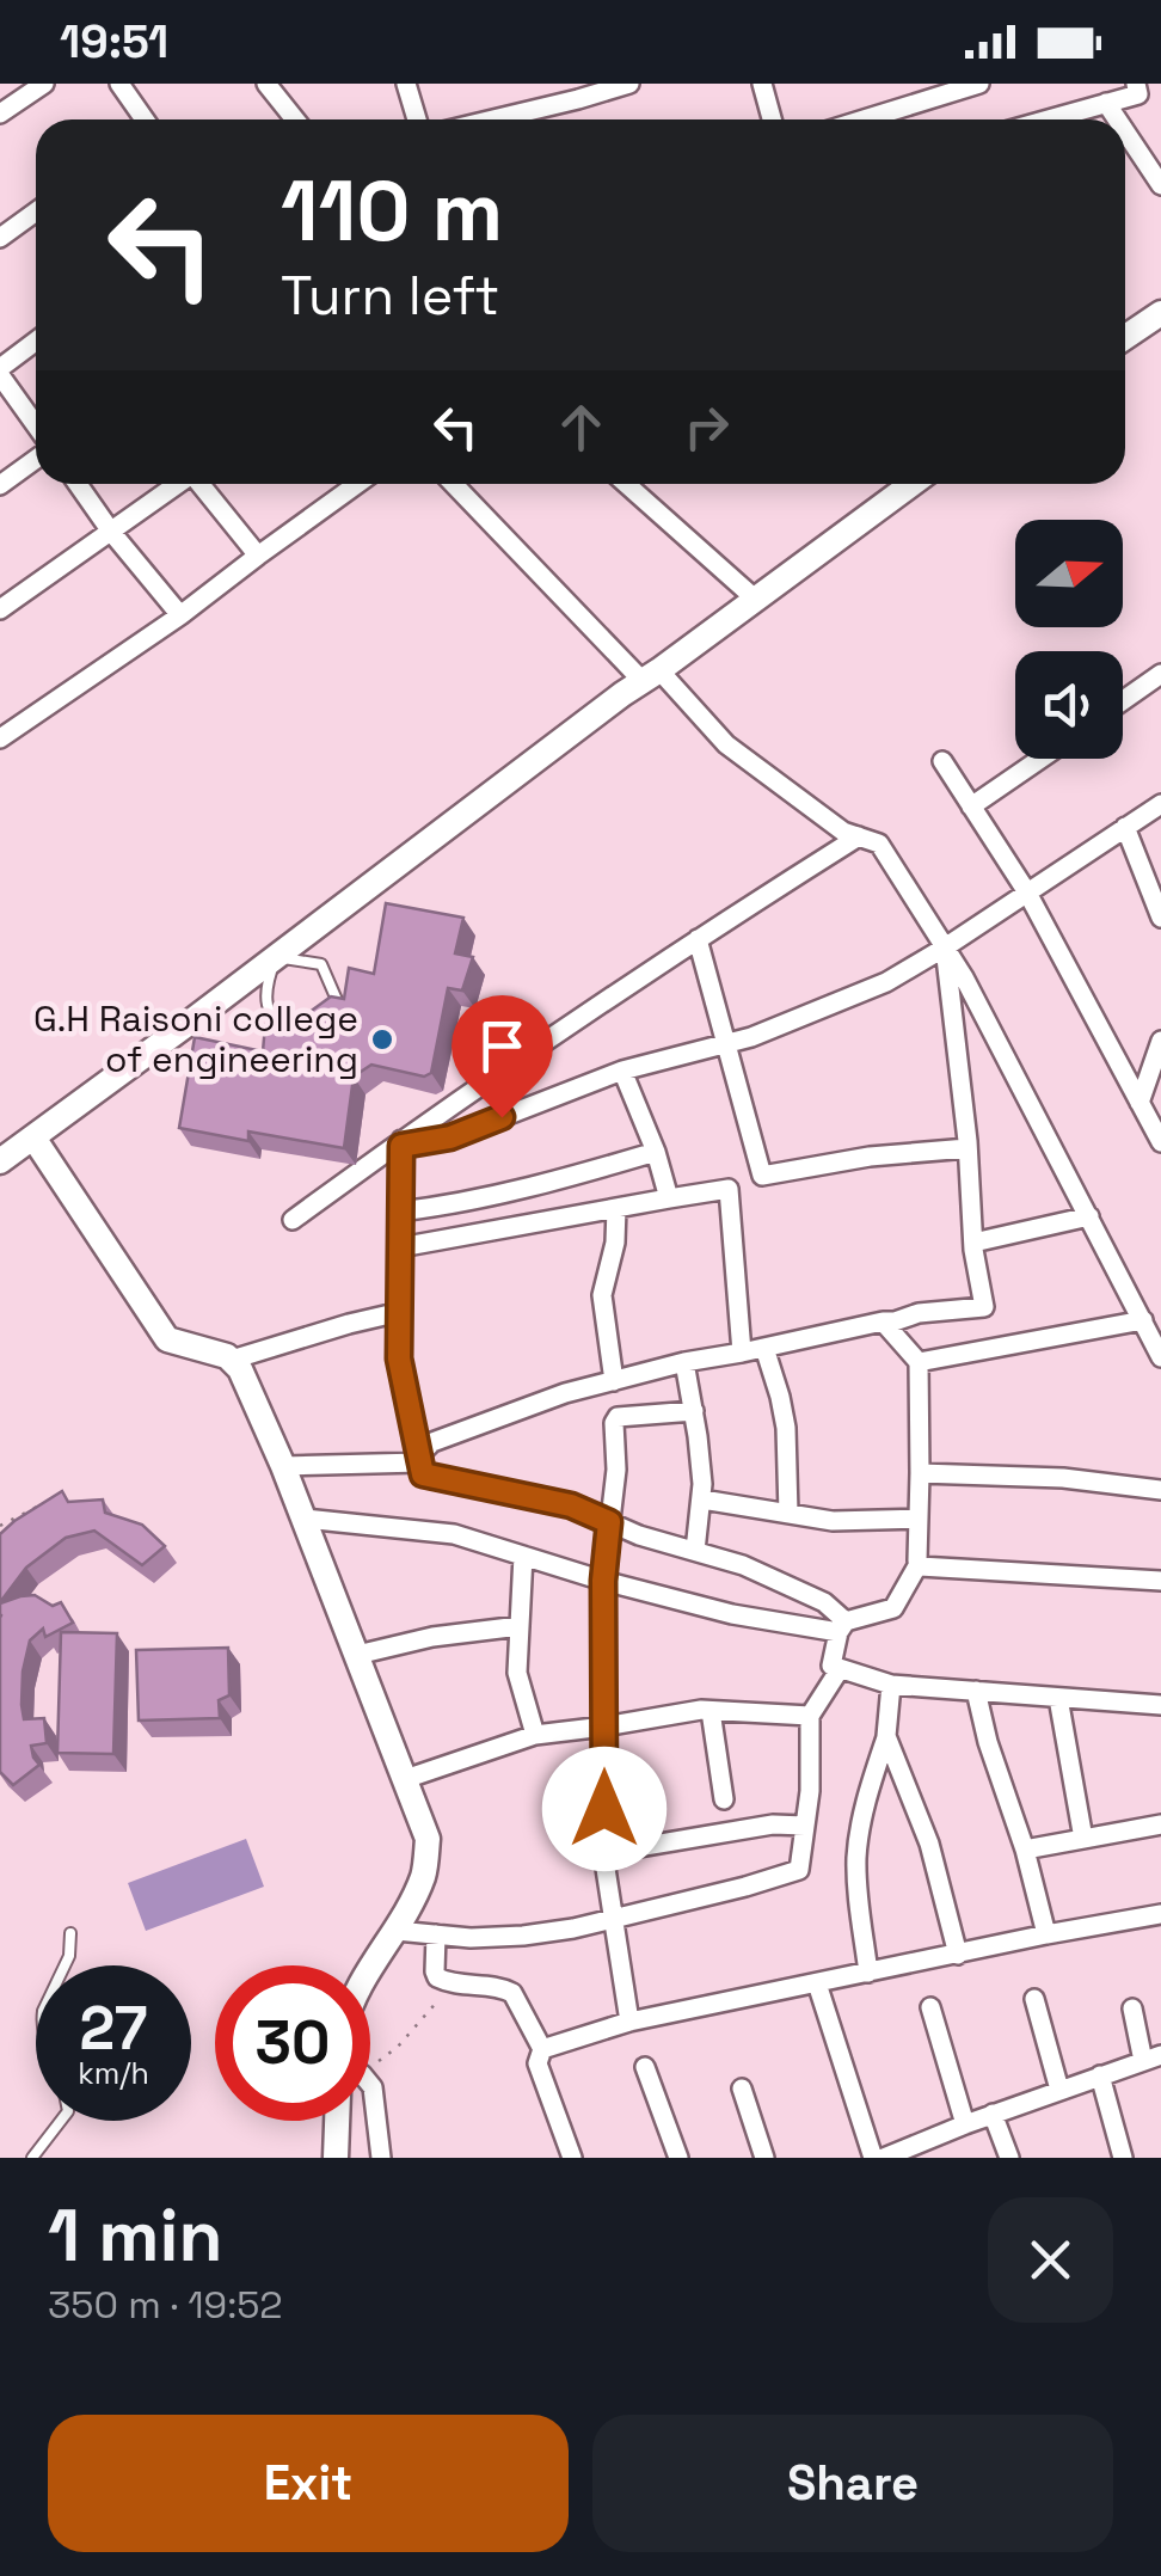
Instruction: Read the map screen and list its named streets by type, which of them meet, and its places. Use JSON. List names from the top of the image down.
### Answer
{
  "places": ["G.H Raisoni college of engineering"],
  "north": "right",
  "page": {
    "status": "19:51",
    "turn": ["110 m", "Turn left"],
    "speed": "27 km/h",
    "limit": "30",
    "heading": ["1 min", "350 m · 19:52"],
    "buttons": ["Exit", "Share"]
  }
}
